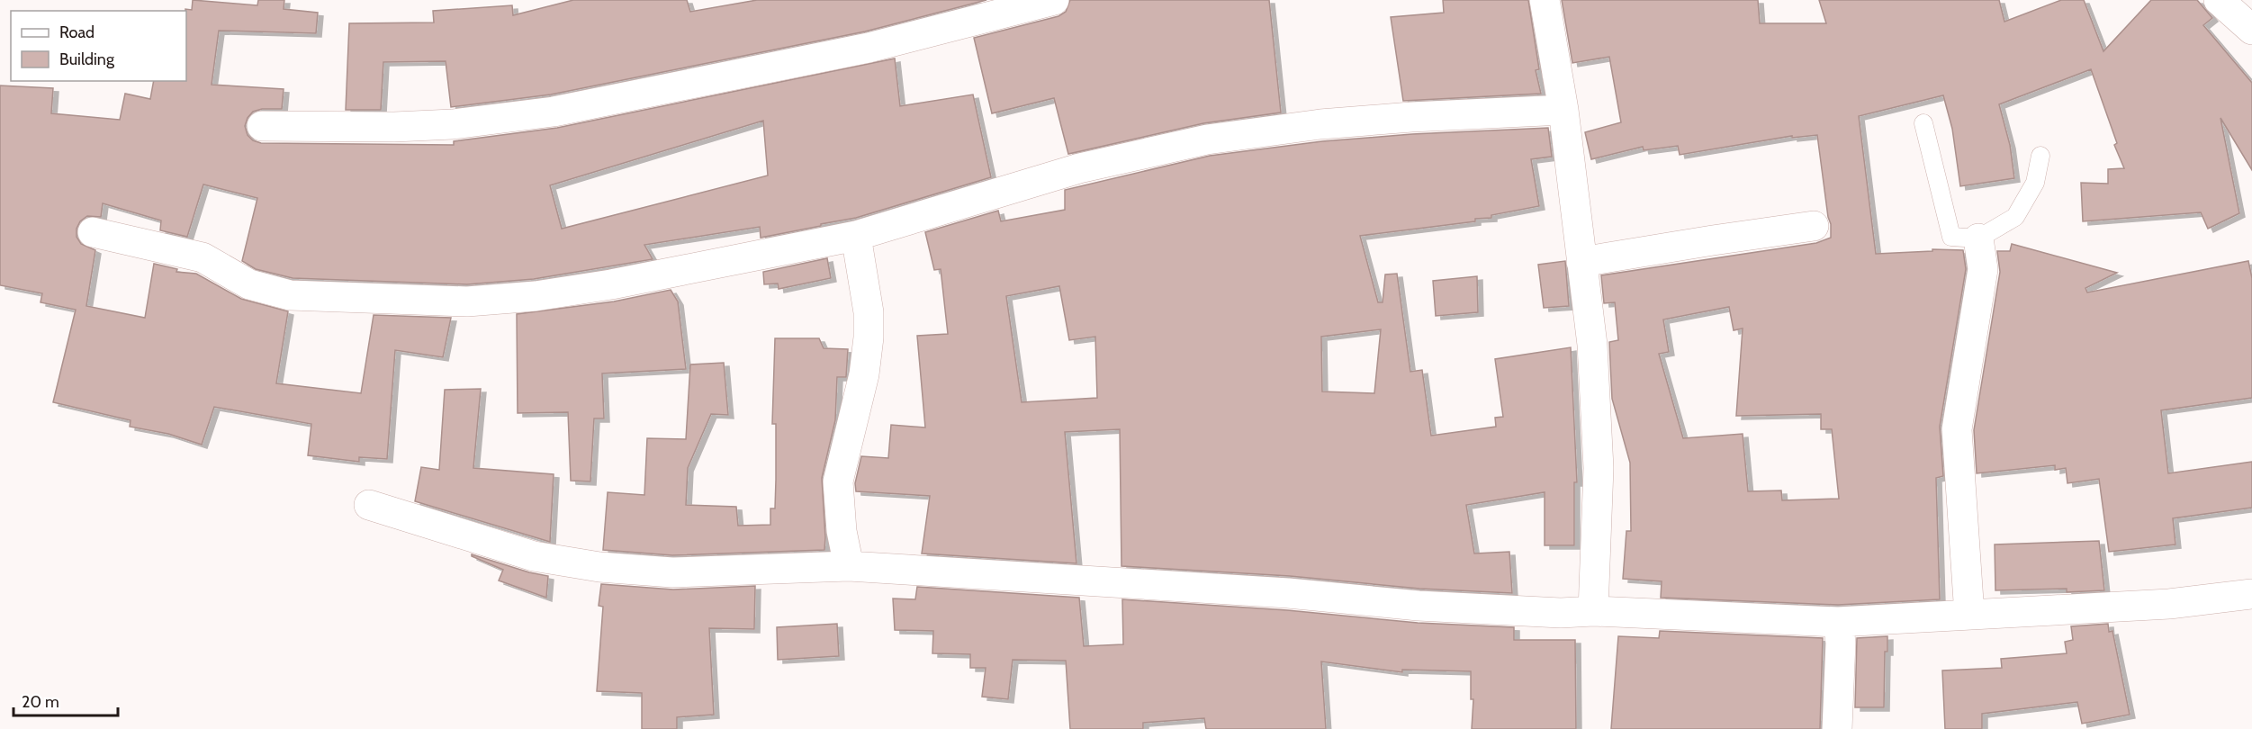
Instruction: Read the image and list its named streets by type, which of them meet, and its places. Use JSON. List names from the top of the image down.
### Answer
{
  "legend": ["Road", "Building"],
  "scale_bar": "20 m"
}
